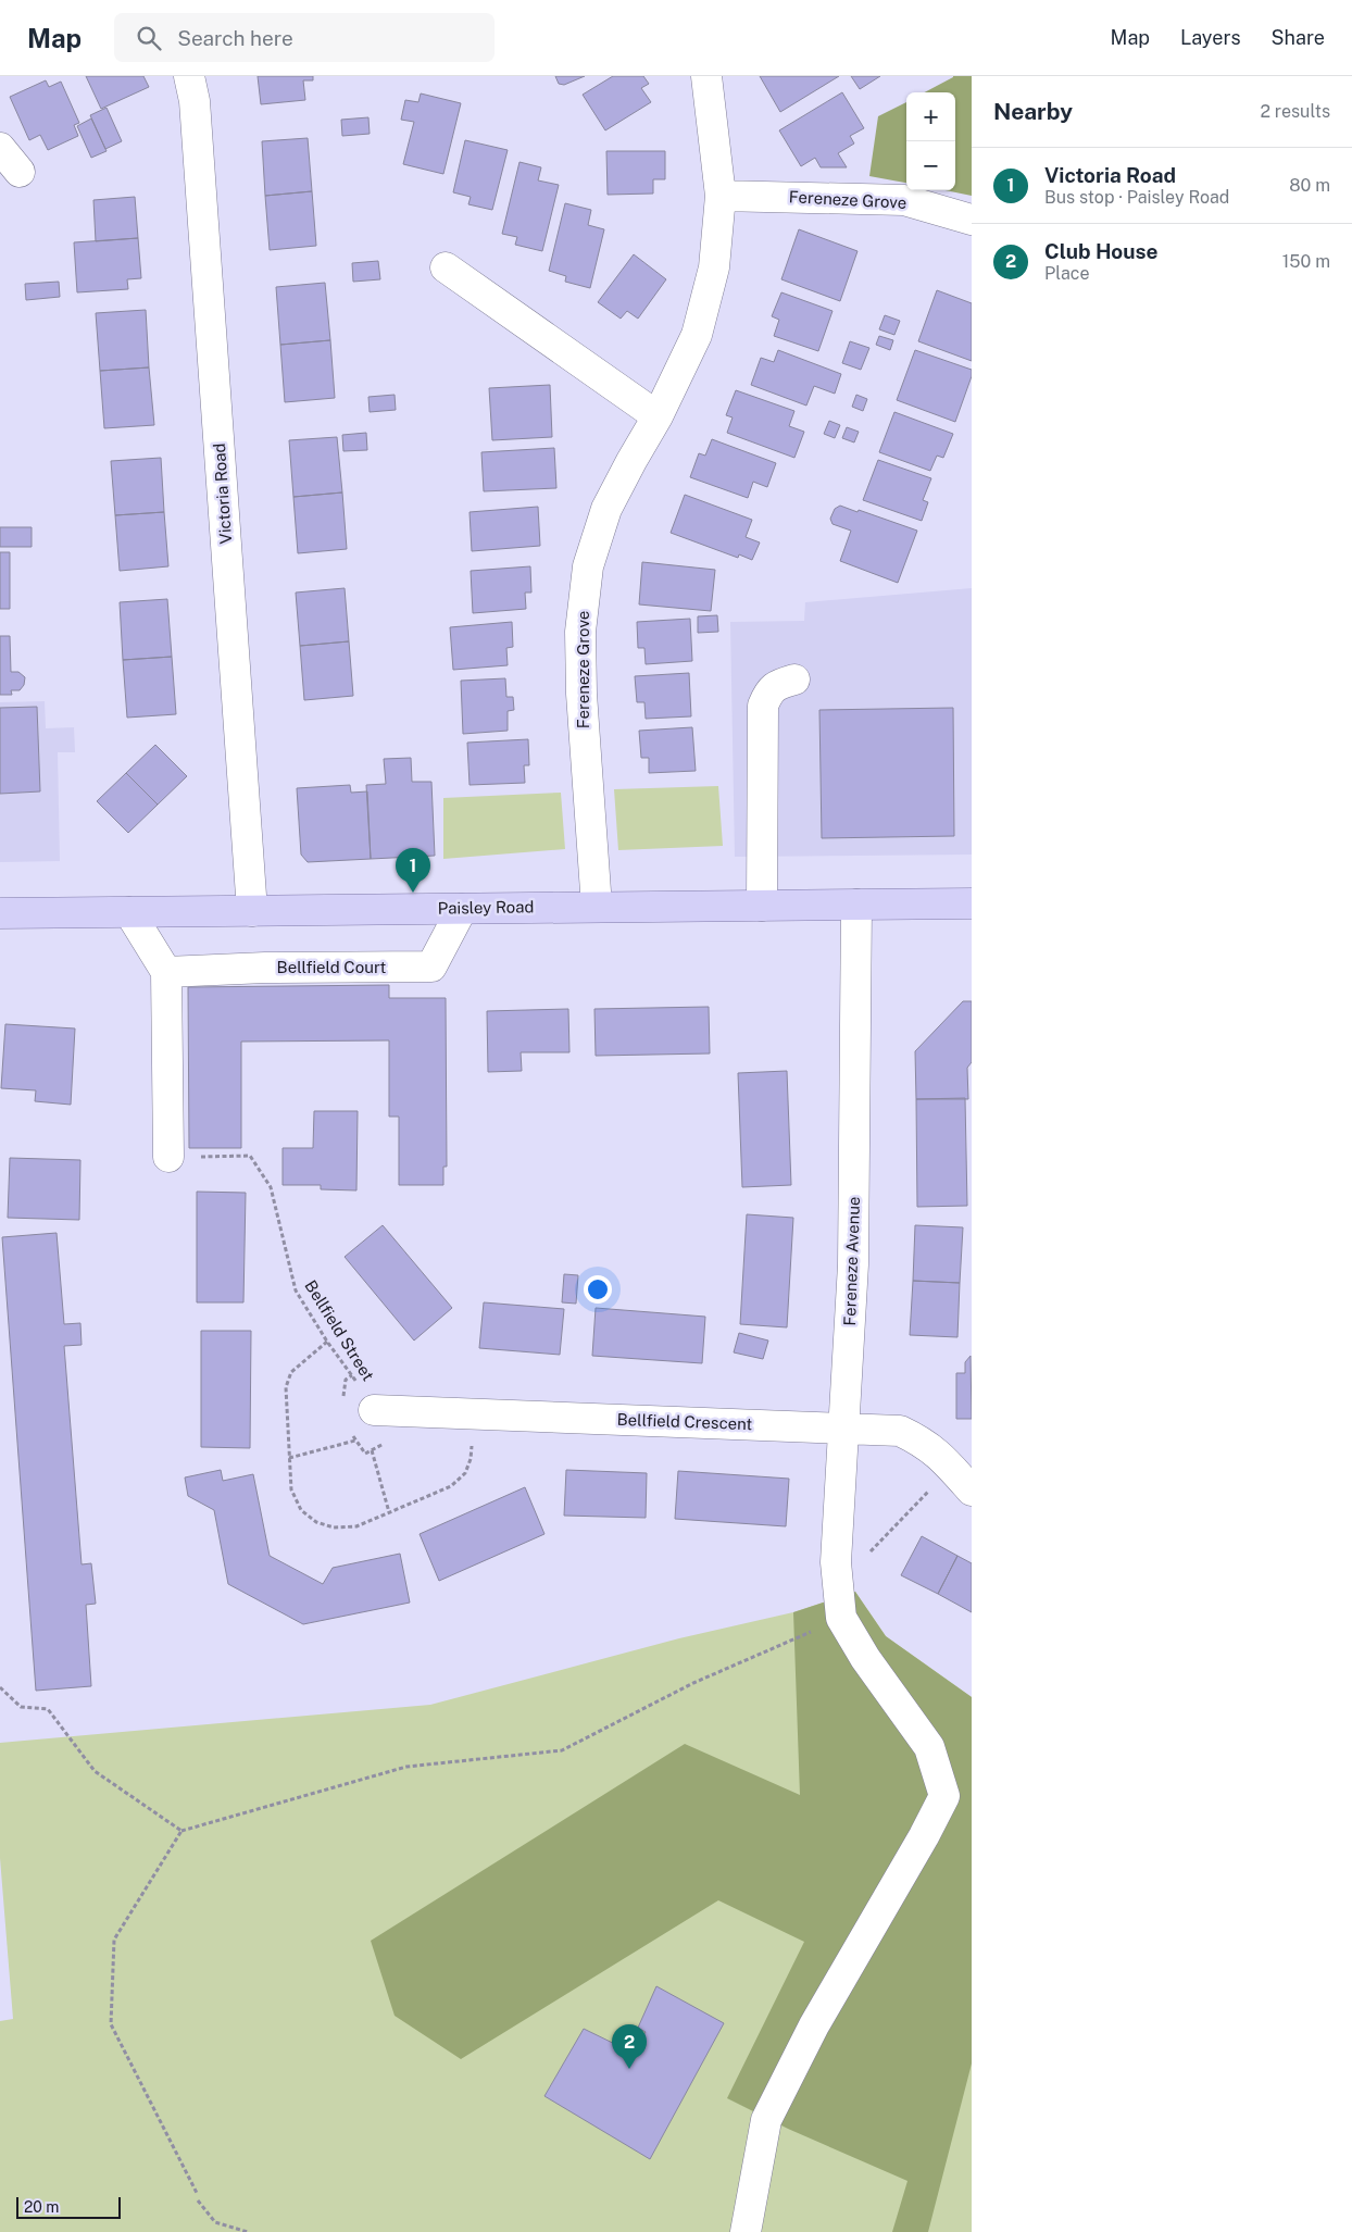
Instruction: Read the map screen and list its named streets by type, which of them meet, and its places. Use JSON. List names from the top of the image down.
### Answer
{
  "streets": {
    "main road": ["Paisley Road"],
    "street": [
      "Fereneze Grove",
      "Victoria Road",
      "Bellfield Court",
      "Fereneze Avenue",
      "Bellfield Crescent"
    ],
    "path": ["Bellfield Street"]
  },
  "crossings": [
    ["Fereneze Grove", "Paisley Road"],
    ["Victoria Road", "Paisley Road"],
    ["Paisley Road", "Bellfield Court"],
    ["Paisley Road", "Fereneze Avenue"],
    ["Fereneze Avenue", "Bellfield Crescent"],
    ["Bellfield Street", "Bellfield Crescent"]
  ],
  "scale_bar": "20 m",
  "page": {
    "header": "Map",
    "search": "Search here",
    "nav": ["Map", "Layers", "Share"],
    "heading": ["Nearby", "2 results"],
    "map_buttons": ["+", "−"],
    "list": [
      {
        "mark": "1",
        "name": "Victoria Road",
        "note": "Bus stop · Paisley Road",
        "value": "80 m"
      },
      {
        "mark": "2",
        "name": "Club House",
        "note": "Place",
        "value": "150 m"
      }
    ],
    "pins": ["1", "2"],
    "scale": "20 m"
  }
}
